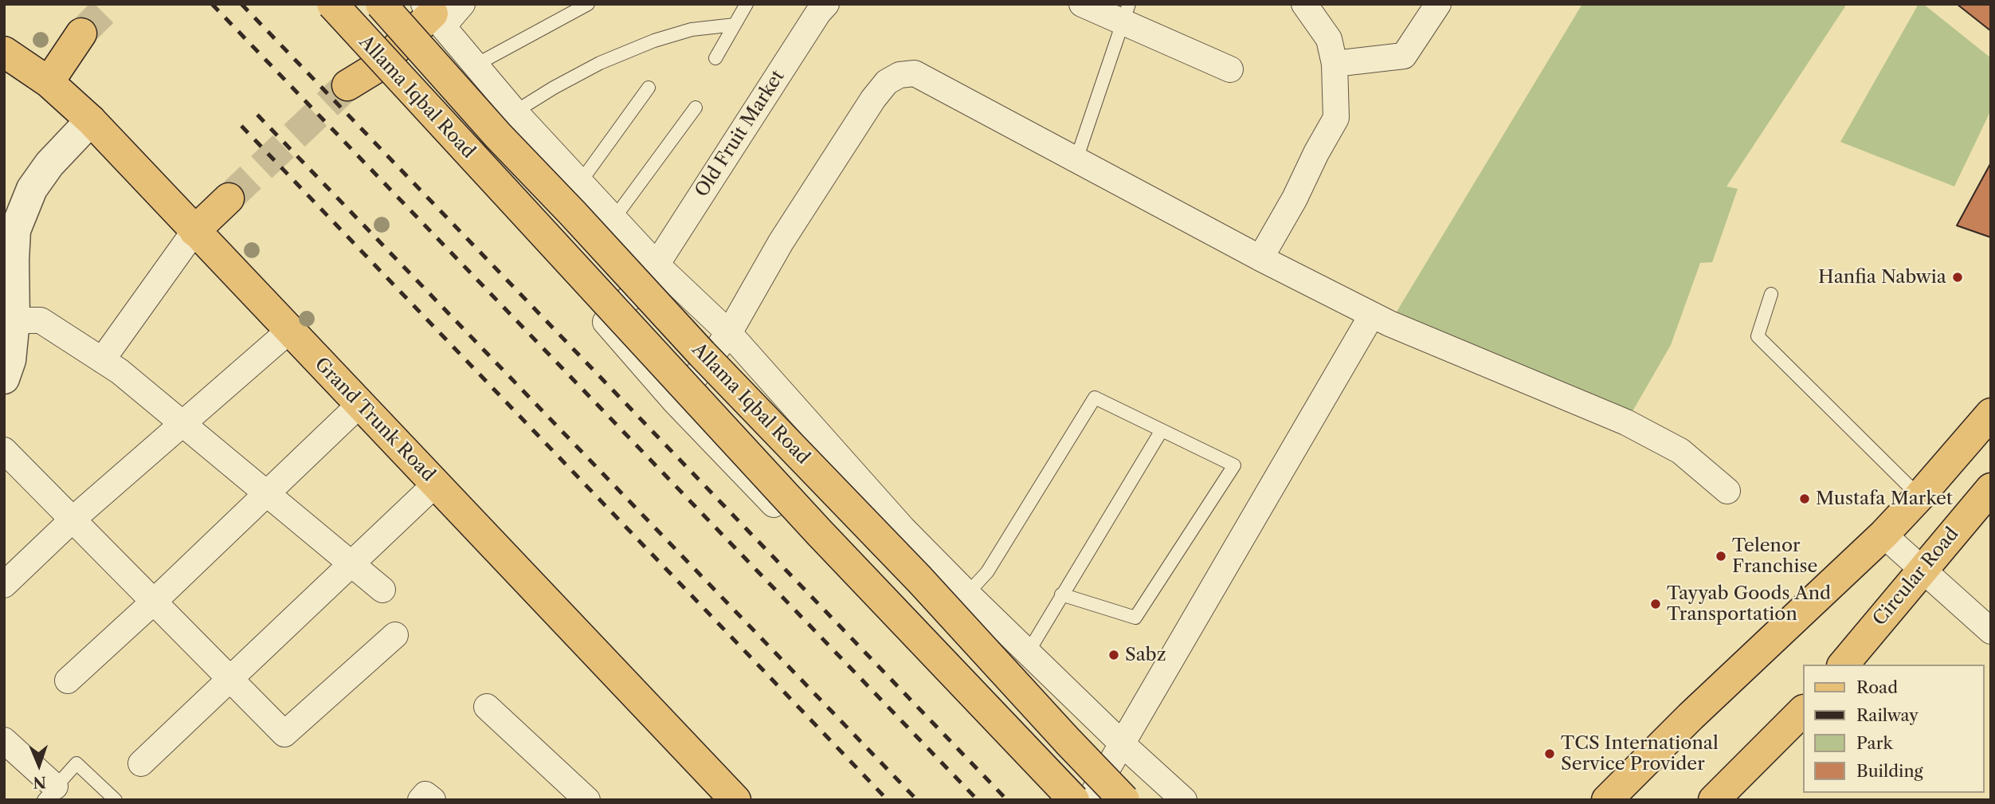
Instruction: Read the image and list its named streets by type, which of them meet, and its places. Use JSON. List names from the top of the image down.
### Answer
{
  "streets": {
    "main road": ["Allama Iqbal Road", "Grand Trunk Road", "Circular Road"],
    "street": ["Old Fruit Market"]
  },
  "places": [
    "Hanfia Nabwia",
    "Mustafa Market",
    "Telenor Franchise",
    "Tayyab Goods And Transportation",
    "Sabz",
    "TCS International Service Provider"
  ],
  "legend": [
    "Road",
    "Railway",
    "Park",
    "Building"
  ],
  "north": "bottom"
}
